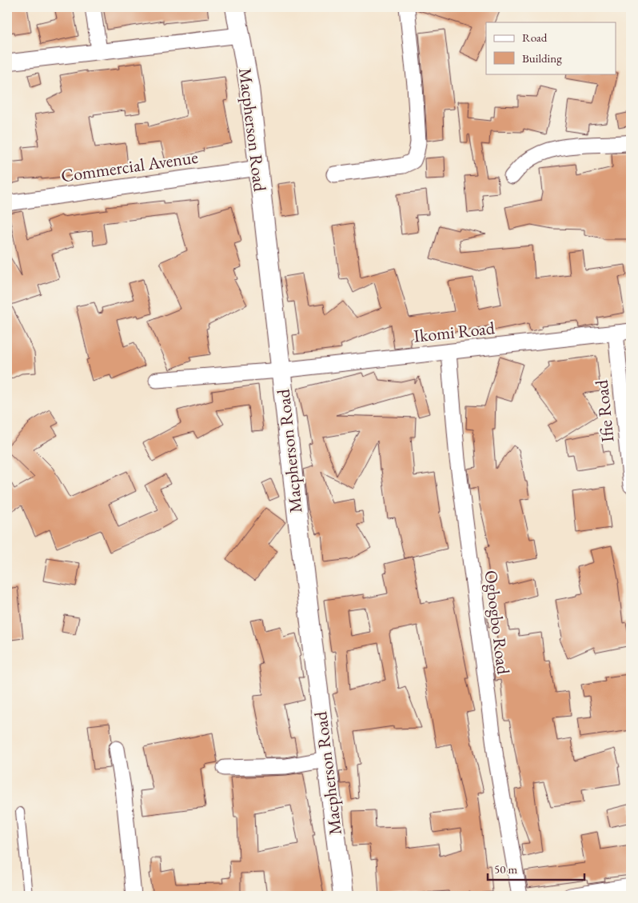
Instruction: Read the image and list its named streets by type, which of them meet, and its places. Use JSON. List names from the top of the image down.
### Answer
{
  "streets": {
    "street": [
      "Macpherson Road",
      "Commercial Avenue",
      "Ikomi Road",
      "Ifie Road",
      "Ogbogbo Road"
    ]
  },
  "crossings": [
    ["Macpherson Road", "Commercial Avenue"],
    ["Macpherson Road", "Ikomi Road"],
    ["Ikomi Road", "Ifie Road"],
    ["Ikomi Road", "Ogbogbo Road"]
  ],
  "legend": ["Road", "Building"],
  "scale_bar": "50 m"
}
